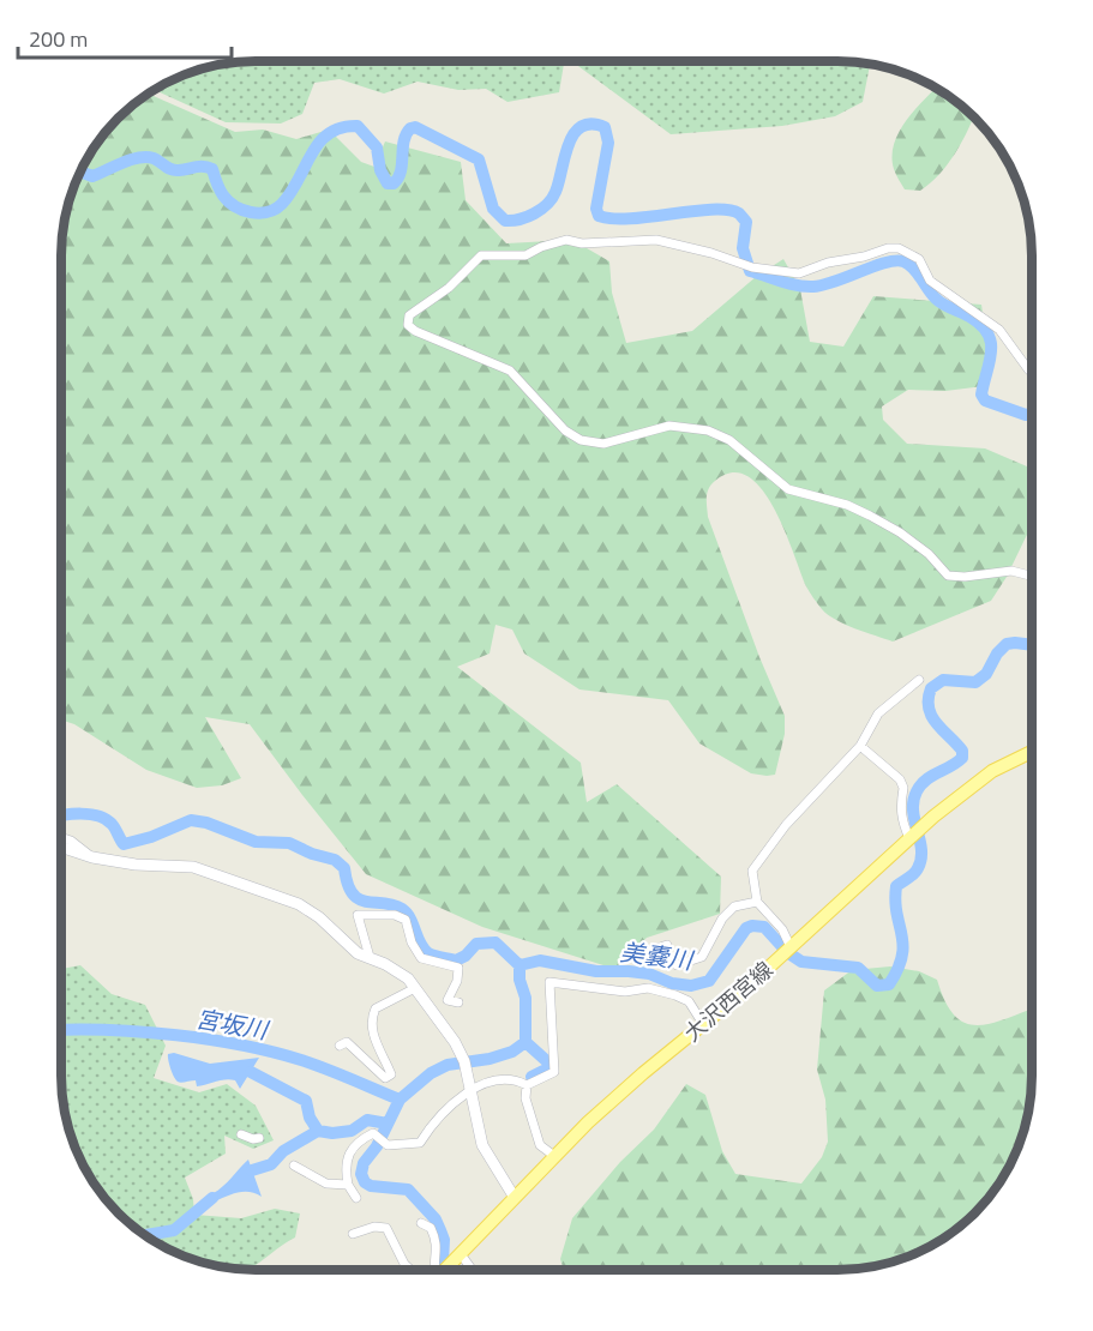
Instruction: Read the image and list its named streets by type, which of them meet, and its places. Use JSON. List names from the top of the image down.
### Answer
{
  "streets": {
    "main road": ["大沢西宮線"]
  },
  "water": ["美嚢川", "宮坂川"],
  "scale_bar": "200 m"
}
